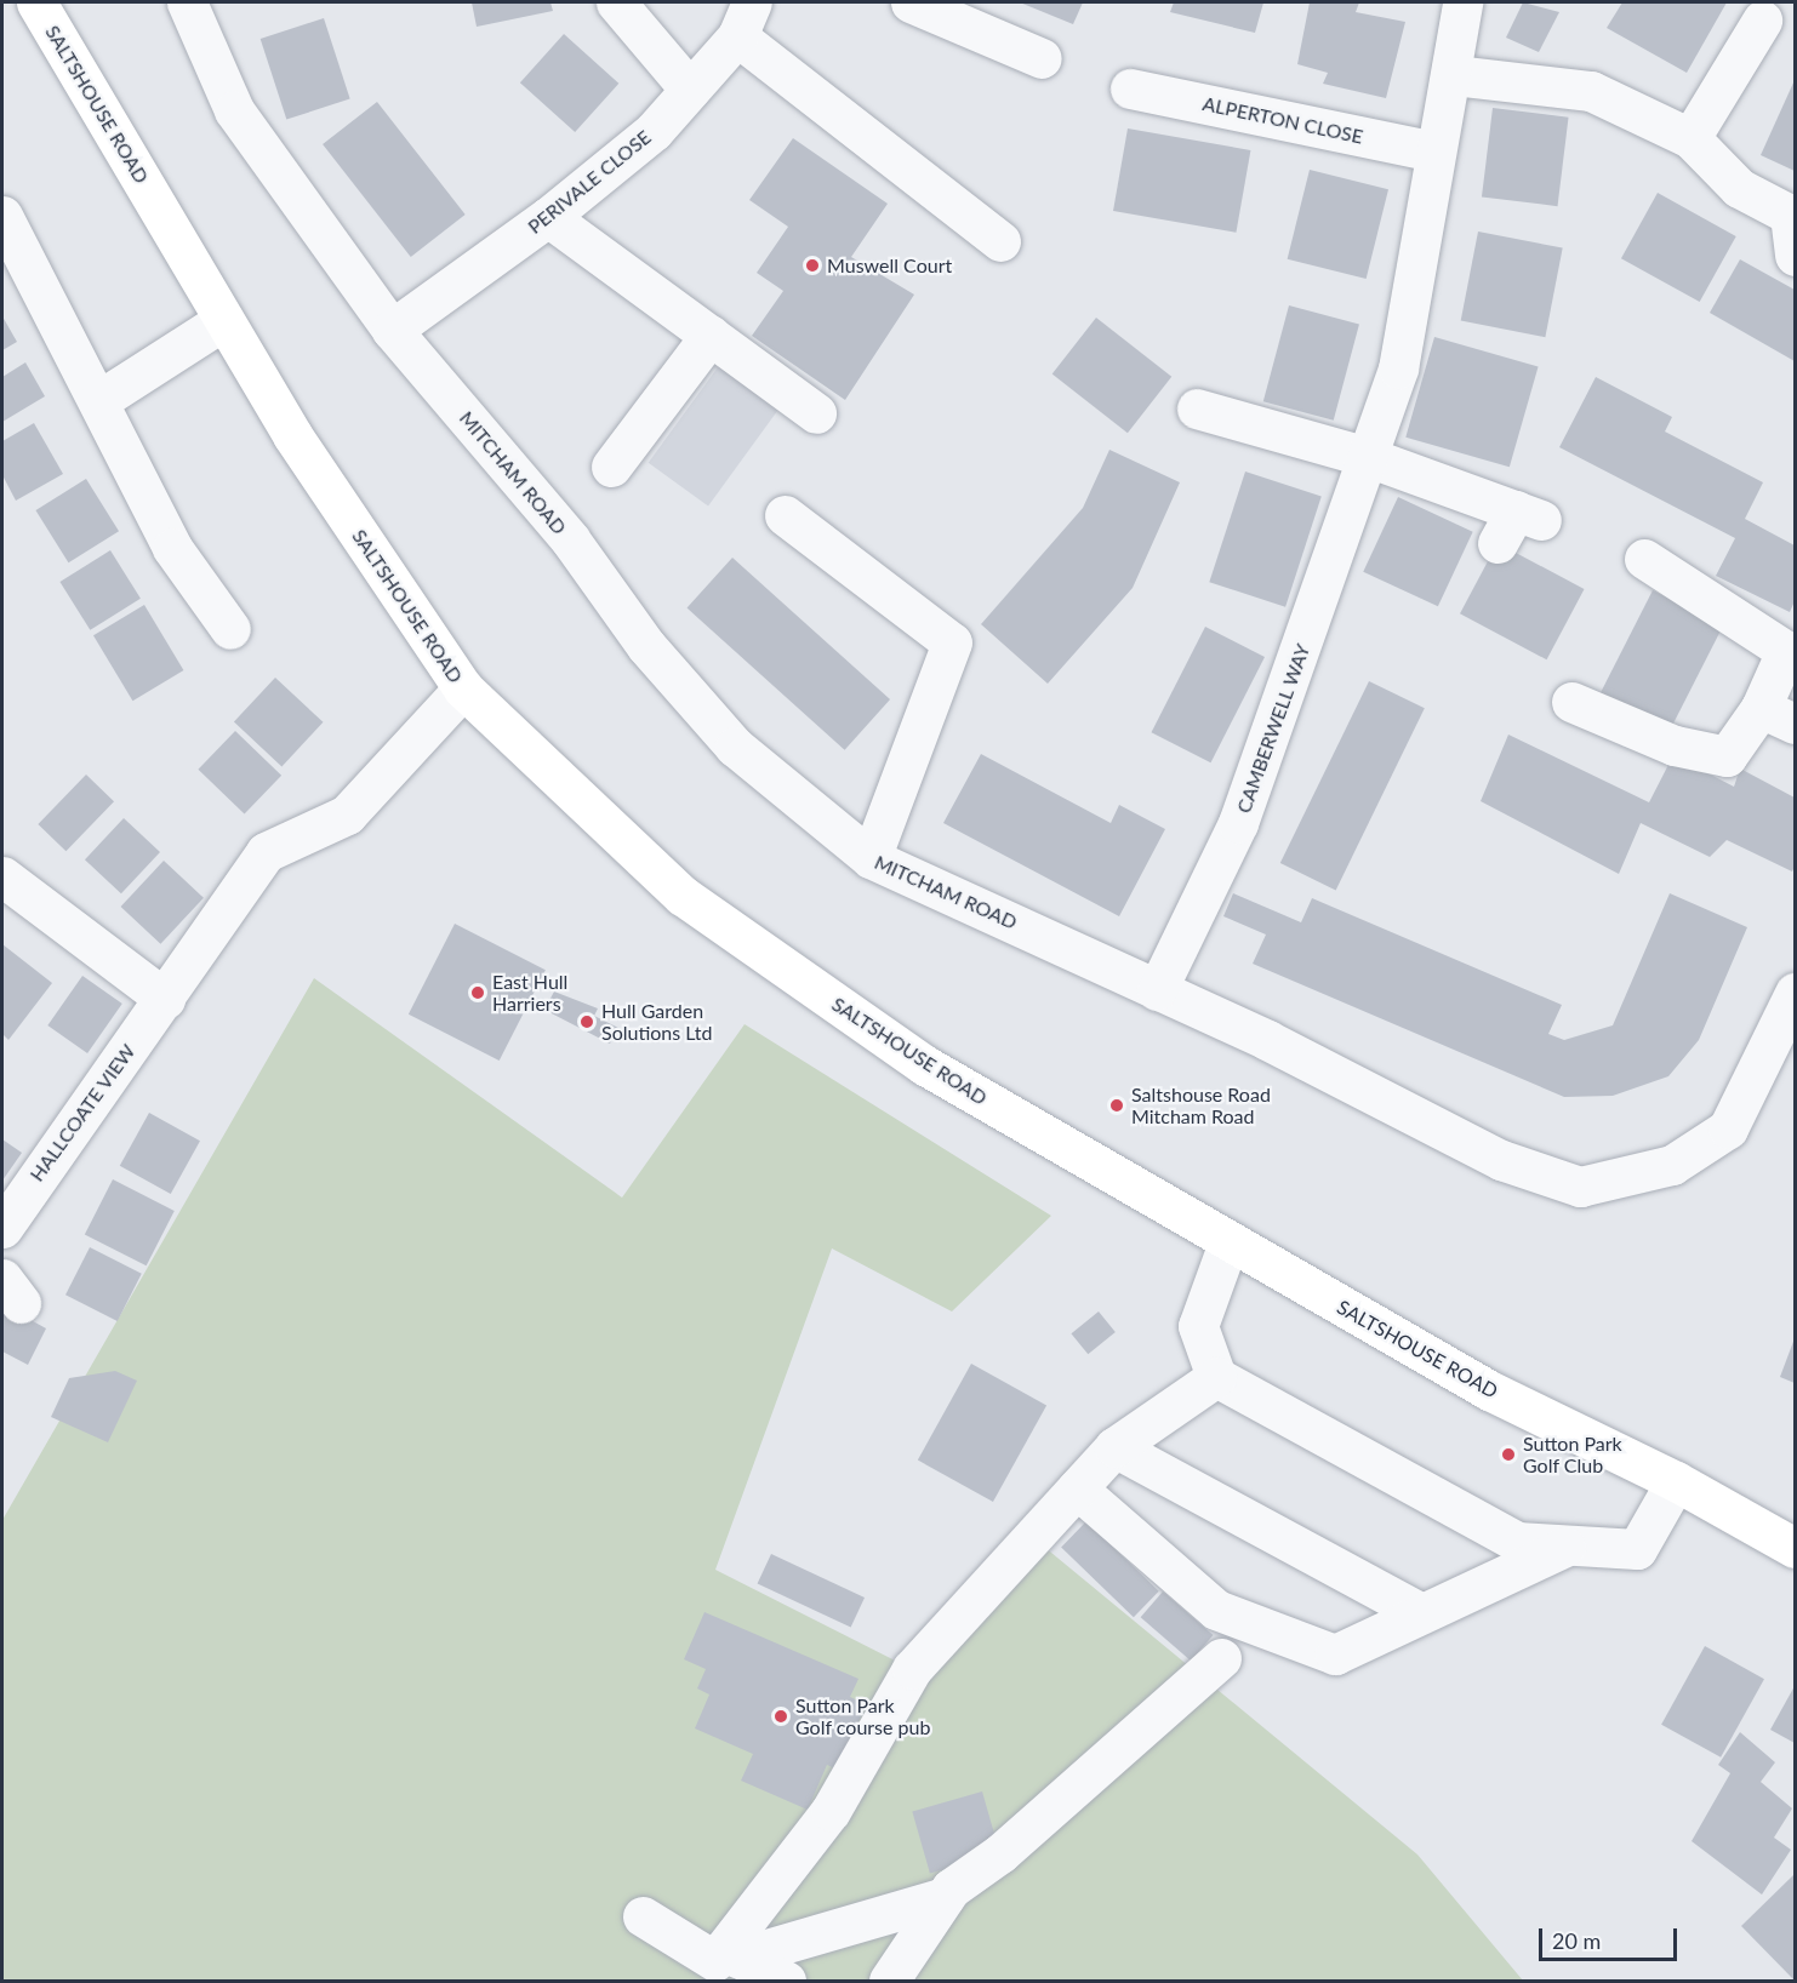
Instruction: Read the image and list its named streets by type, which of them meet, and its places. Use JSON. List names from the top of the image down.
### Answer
{
  "streets": {
    "main road": ["SALTSHOUSE ROAD"],
    "street": [
      "ALPERTON CLOSE",
      "PERIVALE CLOSE",
      "MITCHAM ROAD",
      "CAMBERWELL WAY",
      "HALLCOATE VIEW"
    ]
  },
  "crossings": [
    ["SALTSHOUSE ROAD", "HALLCOATE VIEW"],
    ["ALPERTON CLOSE", "CAMBERWELL WAY"],
    ["PERIVALE CLOSE", "MITCHAM ROAD"],
    ["MITCHAM ROAD", "CAMBERWELL WAY"]
  ],
  "places": [
    "Muswell Court",
    "East Hull Harriers",
    "Hull Garden Solutions Ltd",
    "Saltshouse Road Mitcham Road",
    "Sutton Park Golf Club",
    "Sutton Park Golf course pub"
  ],
  "scale_bar": "20 m"
}
